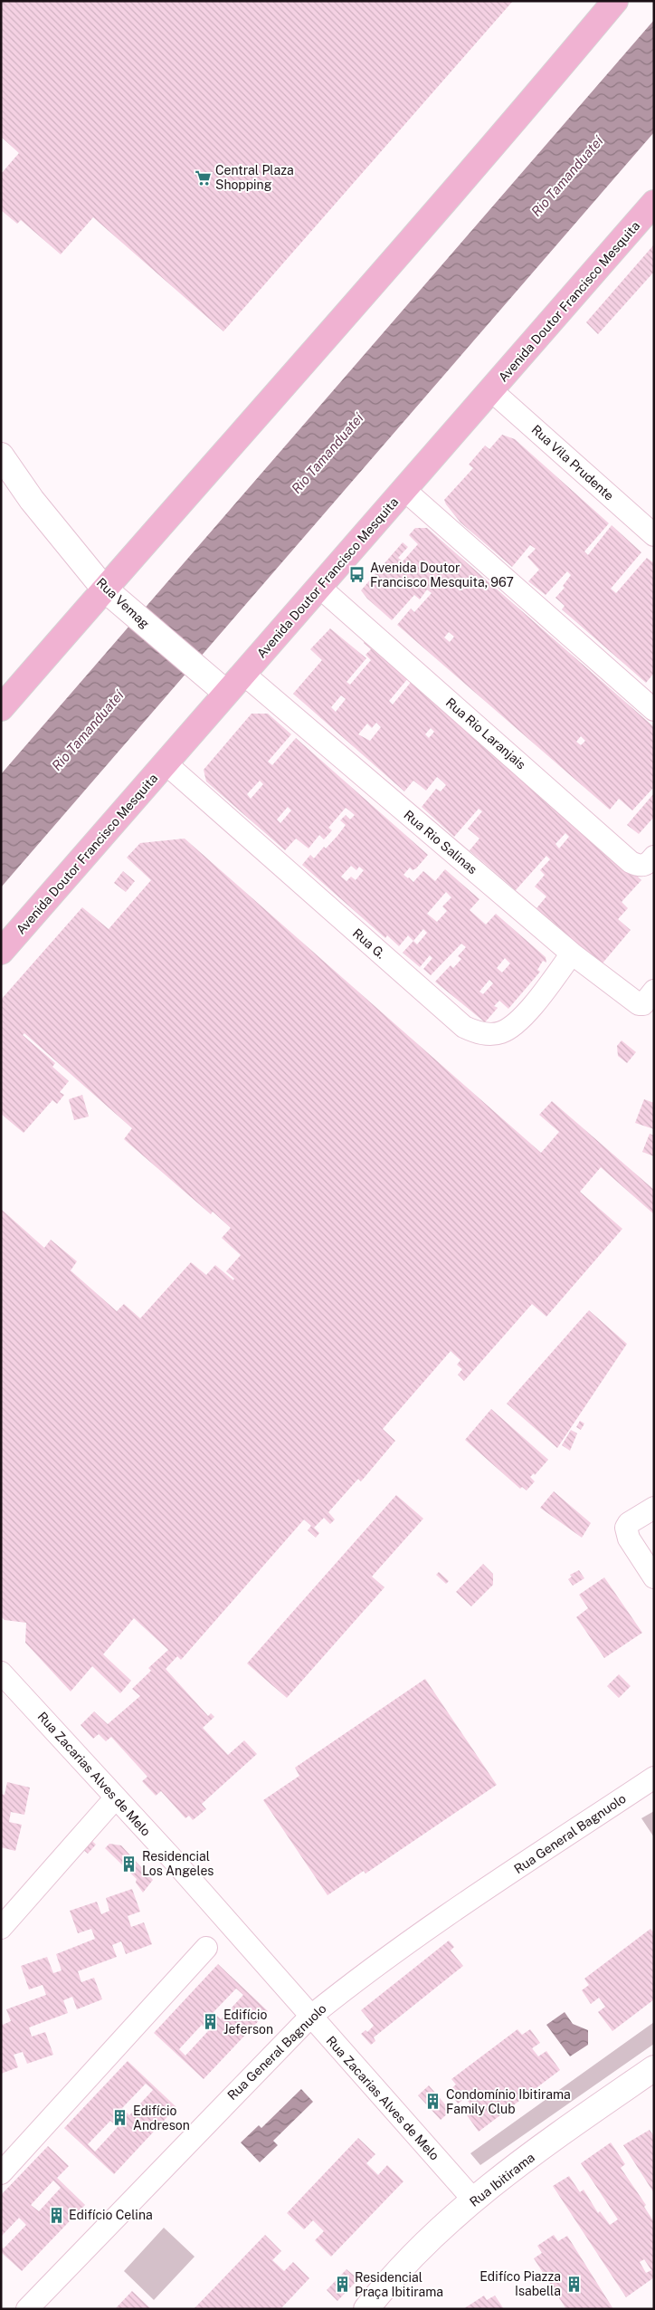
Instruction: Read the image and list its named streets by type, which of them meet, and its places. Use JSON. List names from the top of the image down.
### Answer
{
  "streets": {
    "highway": ["Avenida Doutor Francisco Mesquita"],
    "main road": ["Rua Vemag", "Rua Ibitirama"],
    "street": [
      "Rua Vila Prudente",
      "Rua Rio Laranjais",
      "Rua Rio Salinas",
      "Rua G.",
      "Rua Zacarias Alves de Melo",
      "Rua General Bagnuolo"
    ]
  },
  "crossings": [
    ["Avenida Doutor Francisco Mesquita", "Rua Vila Prudente"],
    ["Avenida Doutor Francisco Mesquita", "Rua Vemag"],
    ["Avenida Doutor Francisco Mesquita", "Rua Rio Laranjais"],
    ["Avenida Doutor Francisco Mesquita", "Rua Rio Salinas"],
    ["Avenida Doutor Francisco Mesquita", "Rua G."],
    ["Rua Rio Salinas", "Rua G."],
    ["Rua Zacarias Alves de Melo", "Rua General Bagnuolo"],
    ["Rua Zacarias Alves de Melo", "Rua Ibitirama"]
  ],
  "water": ["Rio Tamanduateí"],
  "places": {
    "supermarket": ["Central Plaza Shopping"],
    "bus stop": ["Avenida Doutor Francisco Mesquita, 967"],
    "building": [
      "Residencial Los Angeles",
      "Edifício Jeferson",
      "Condomínio Ibitirama Family Club",
      "Edifício Andreson",
      "Edifício Celina",
      "Edifíco Piazza Isabella",
      "Residencial Praça Ibitirama"
    ]
  }
}
